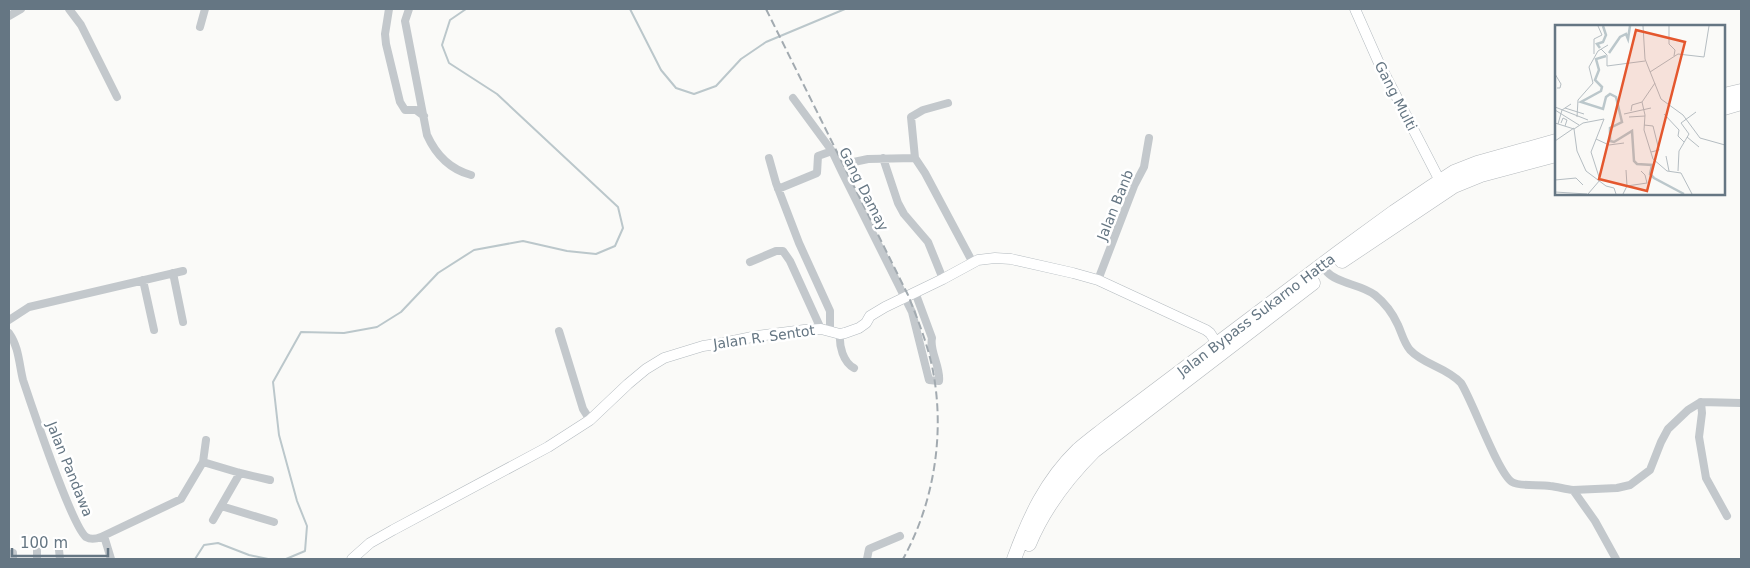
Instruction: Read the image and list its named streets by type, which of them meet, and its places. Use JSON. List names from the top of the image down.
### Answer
{
  "streets": {
    "highway": ["Jalan Bypass Sukarno Hatta"],
    "street": [
      "Gang Multi",
      "Gang Damay",
      "Jalan Banb",
      "Jalan R. Sentot",
      "Jalan Pandawa"
    ]
  },
  "crossings": [
    ["Gang Multi", "Jalan Bypass Sukarno Hatta"],
    ["Gang Damay", "Jalan R. Sentot"],
    ["Jalan Banb", "Jalan R. Sentot"],
    ["Jalan Bypass Sukarno Hatta", "Jalan R. Sentot"]
  ],
  "scale_bar": "100 m"
}
